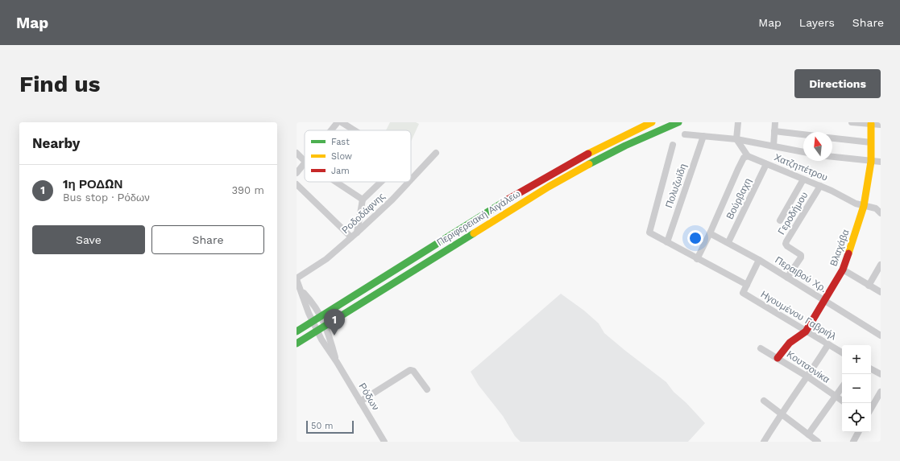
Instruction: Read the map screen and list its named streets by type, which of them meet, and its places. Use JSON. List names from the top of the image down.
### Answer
{
  "streets": {
    "main road": ["Περιφερειακή Αιγάλεω", "Βλαχάβα"],
    "street": [
      "Χατζηπέτρου",
      "Πολυζωίδη",
      "Βούρβαχη",
      "Ροδοδάφνης",
      "Γεροδήμου",
      "Περαιβού Χρ.",
      "Ηγουμένου Γαβριήλ",
      "Κουτσονίκα",
      "Ρόδων"
    ]
  },
  "crossings": [
    ["Χατζηπέτρου", "Βούρβαχη"],
    ["Χατζηπέτρου", "Γεροδήμου"],
    ["Χατζηπέτρου", "Βλαχάβα"],
    ["Βούρβαχη", "Περαιβού Χρ."],
    ["Ροδοδάφνης", "Ρόδων"],
    ["Γεροδήμου", "Περαιβού Χρ."],
    ["Περιφερειακή Αιγάλεω", "Ρόδων"],
    ["Βλαχάβα", "Περαιβού Χρ."],
    ["Βλαχάβα", "Ηγουμένου Γαβριήλ"],
    ["Βλαχάβα", "Κουτσονίκα"]
  ],
  "legend": ["Fast", "Slow", "Jam"],
  "scale_bar": "50 m",
  "north": "top",
  "page": {
    "header": "Map",
    "nav": ["Map", "Layers", "Share"],
    "buttons": [
      "Directions",
      ["Save", "Share"]
    ],
    "title": "Find us",
    "heading": "Nearby",
    "list": [
      {
        "mark": "1",
        "name": "1η ΡΟΔΩΝ",
        "note": "Bus stop · Ρόδων",
        "value": "390 m"
      }
    ],
    "pins": "1",
    "map_buttons": ["+", "−"],
    "scale": "50 m"
  }
}
